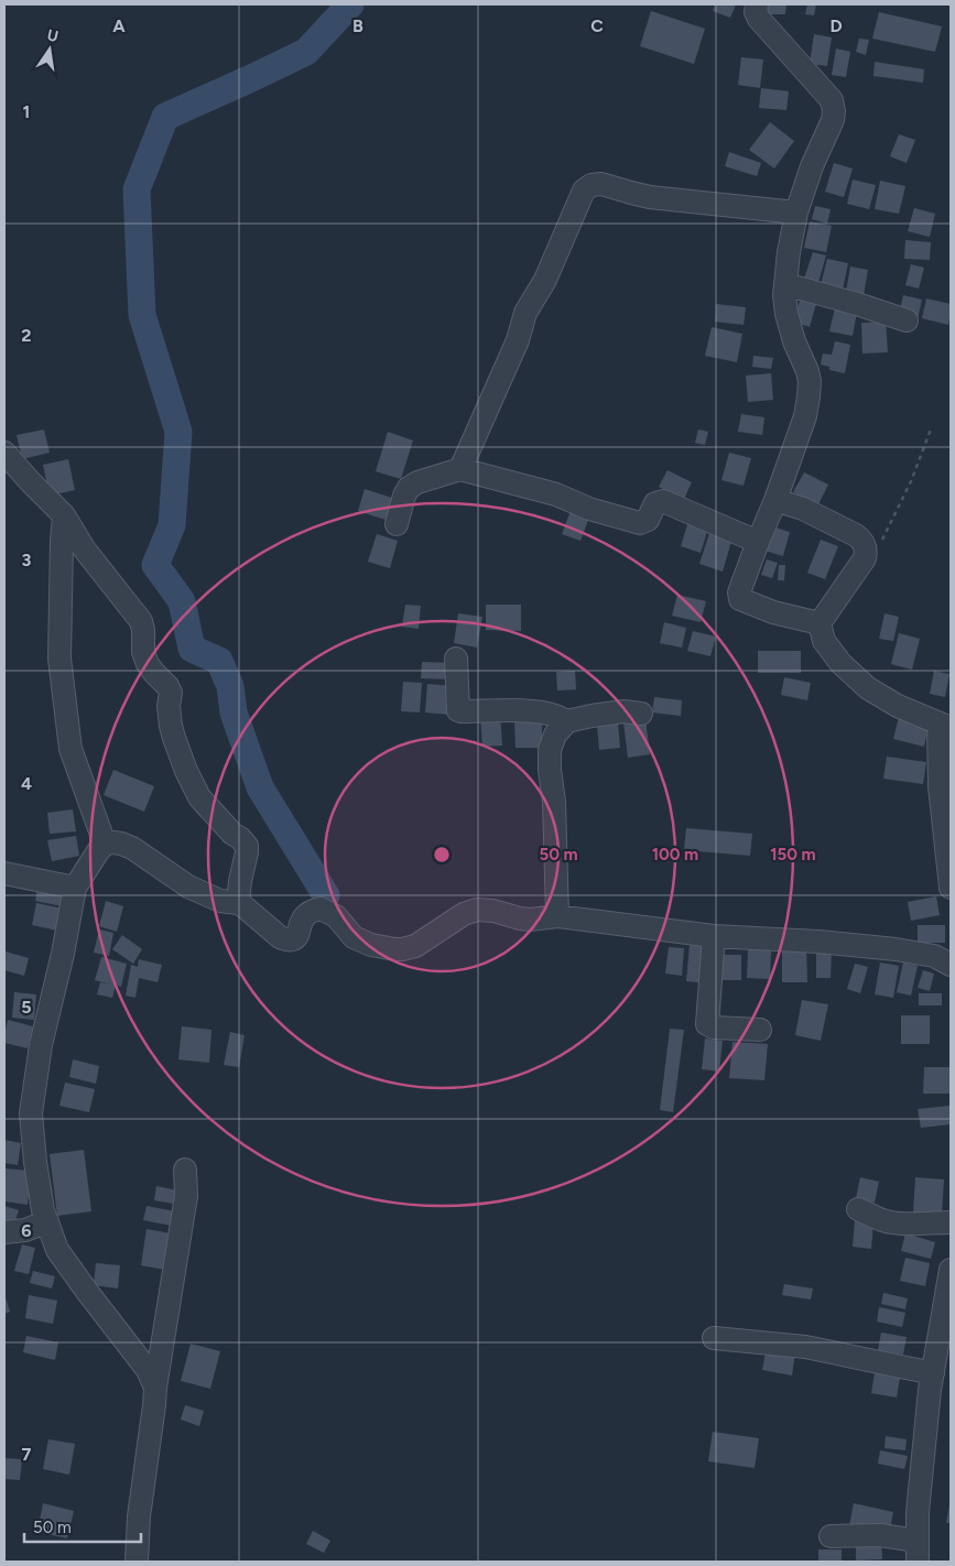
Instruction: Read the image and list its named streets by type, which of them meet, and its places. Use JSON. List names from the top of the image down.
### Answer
{
  "scale_bar": "50 m",
  "north": "top",
  "grid": {
    "columns": [
      "A",
      "B",
      "C",
      "D"
    ],
    "rows": [
      "1",
      "2",
      "3",
      "4",
      "5",
      "6",
      "7"
    ]
  },
  "rings": ["50 m", "100 m", "150 m"]
}
